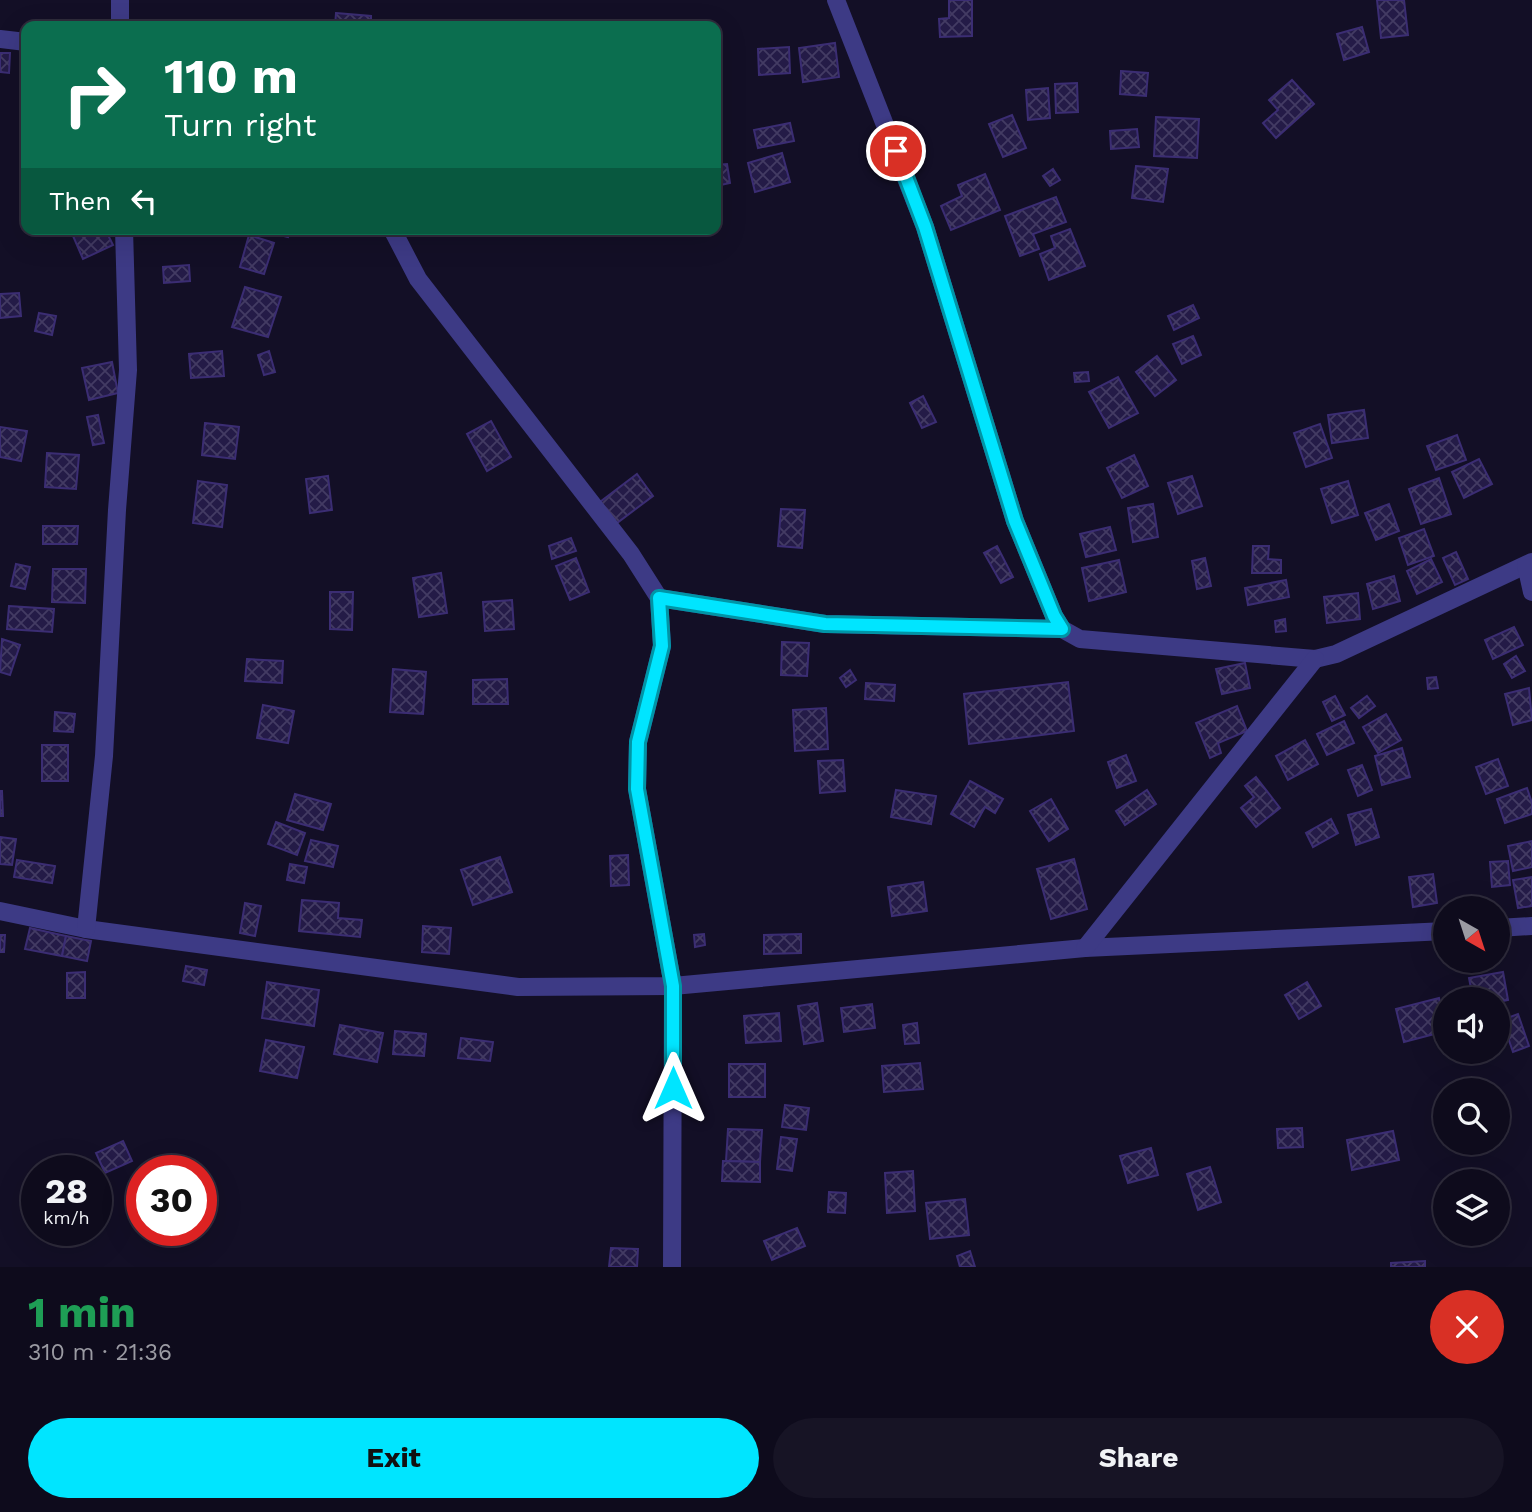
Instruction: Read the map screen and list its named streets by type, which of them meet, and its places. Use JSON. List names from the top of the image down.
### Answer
{
  "north": "bottom right",
  "page": {
    "turn": ["110 m", "Turn right"],
    "then": "Then",
    "speed": "28 km/h",
    "limit": "30",
    "heading": ["1 min", "310 m · 21:36"],
    "buttons": ["Exit", "Share"]
  }
}
